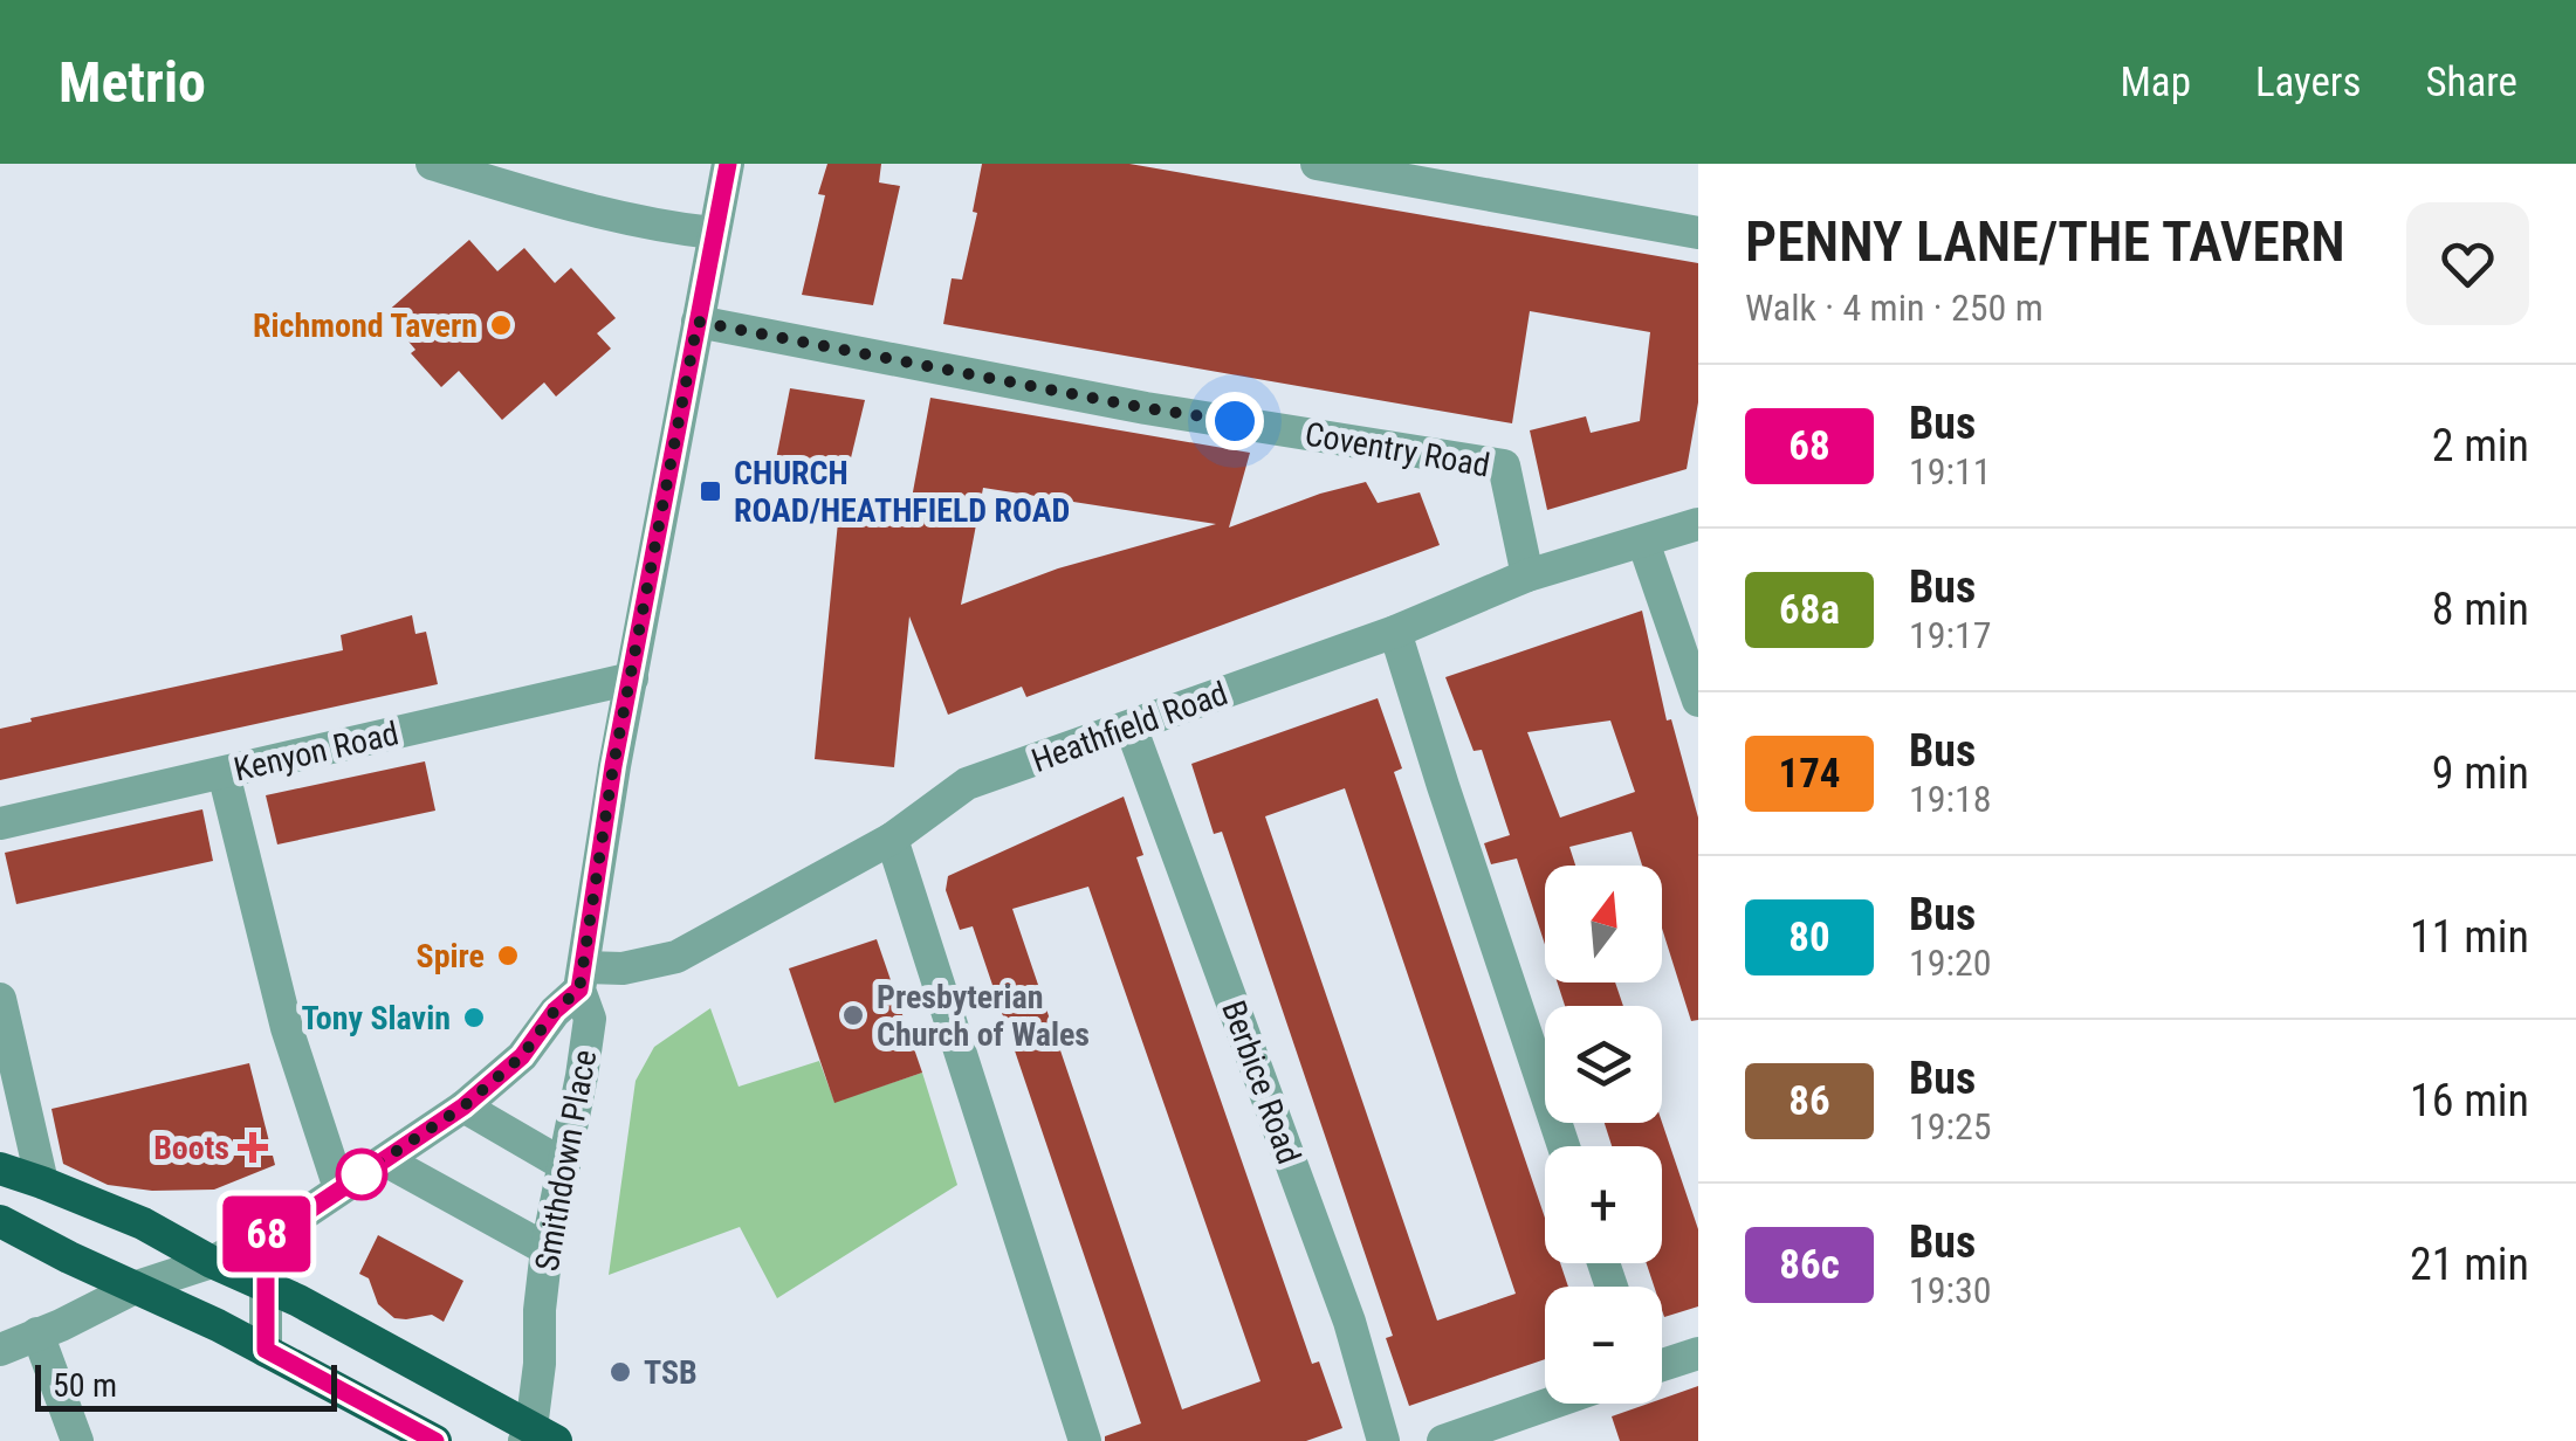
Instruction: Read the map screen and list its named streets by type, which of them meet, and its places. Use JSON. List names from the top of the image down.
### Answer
{
  "streets": {
    "street": [
      "Coventry Road",
      "Heathfield Road",
      "Kenyon Road",
      "Berbice Road",
      "Smithdown Place"
    ]
  },
  "crossings": [
    ["Coventry Road", "Heathfield Road"],
    ["Heathfield Road", "Berbice Road"],
    ["Heathfield Road", "Smithdown Place"]
  ],
  "places": {
    "other": [
      "Richmond Tavern",
      "Spire",
      "Presbyterian Church of Wales",
      "Tony Slavin",
      "TSB"
    ],
    "transit": ["CHURCH ROAD/HEATHFIELD ROAD"],
    "health": ["Boots"]
  },
  "lines": ["bus line 68"],
  "scale_bar": "50 m",
  "north": "top",
  "page": {
    "header": "Metrio",
    "nav": ["Map", "Layers", "Share"],
    "on_map": "68",
    "heading": ["PENNY LANE/THE TAVERN", "Walk · 4 min · 250 m"],
    "list": [
      {
        "mark": "68",
        "name": "Bus",
        "note": "19:11",
        "value": "2 min"
      },
      {
        "mark": "68a",
        "name": "Bus",
        "note": "19:17",
        "value": "8 min"
      },
      {
        "mark": "174",
        "name": "Bus",
        "note": "19:18",
        "value": "9 min"
      },
      {
        "mark": "80",
        "name": "Bus",
        "note": "19:20",
        "value": "11 min"
      },
      {
        "mark": "86",
        "name": "Bus",
        "note": "19:25",
        "value": "16 min"
      },
      {
        "mark": "86c",
        "name": "Bus",
        "note": "19:30",
        "value": "21 min"
      }
    ],
    "map_buttons": ["+", "−"],
    "scale": "50 m"
  }
}
